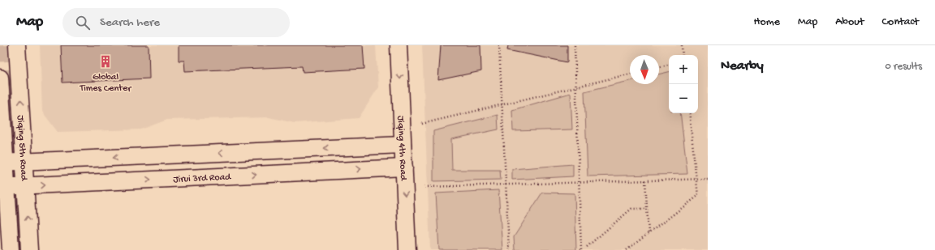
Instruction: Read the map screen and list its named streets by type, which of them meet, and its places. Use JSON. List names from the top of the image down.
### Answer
{
  "streets": {
    "street": ["Jiqing 5th Road", "Jiqing 4th Road", "Jirui 3rd Road"]
  },
  "crossings": [
    ["Jiqing 5th Road", "Jirui 3rd Road"],
    ["Jiqing 4th Road", "Jirui 3rd Road"]
  ],
  "one_way": ["Jiqing 4th Road"],
  "places": {
    "building": ["Global Times Center"]
  },
  "north": "bottom",
  "page": {
    "header": "Map",
    "search": "Search here",
    "nav": [
      "Home",
      "Map",
      "About",
      "Contact"
    ],
    "heading": ["Nearby", "0 results"],
    "map_buttons": ["+", "−"]
  }
}
